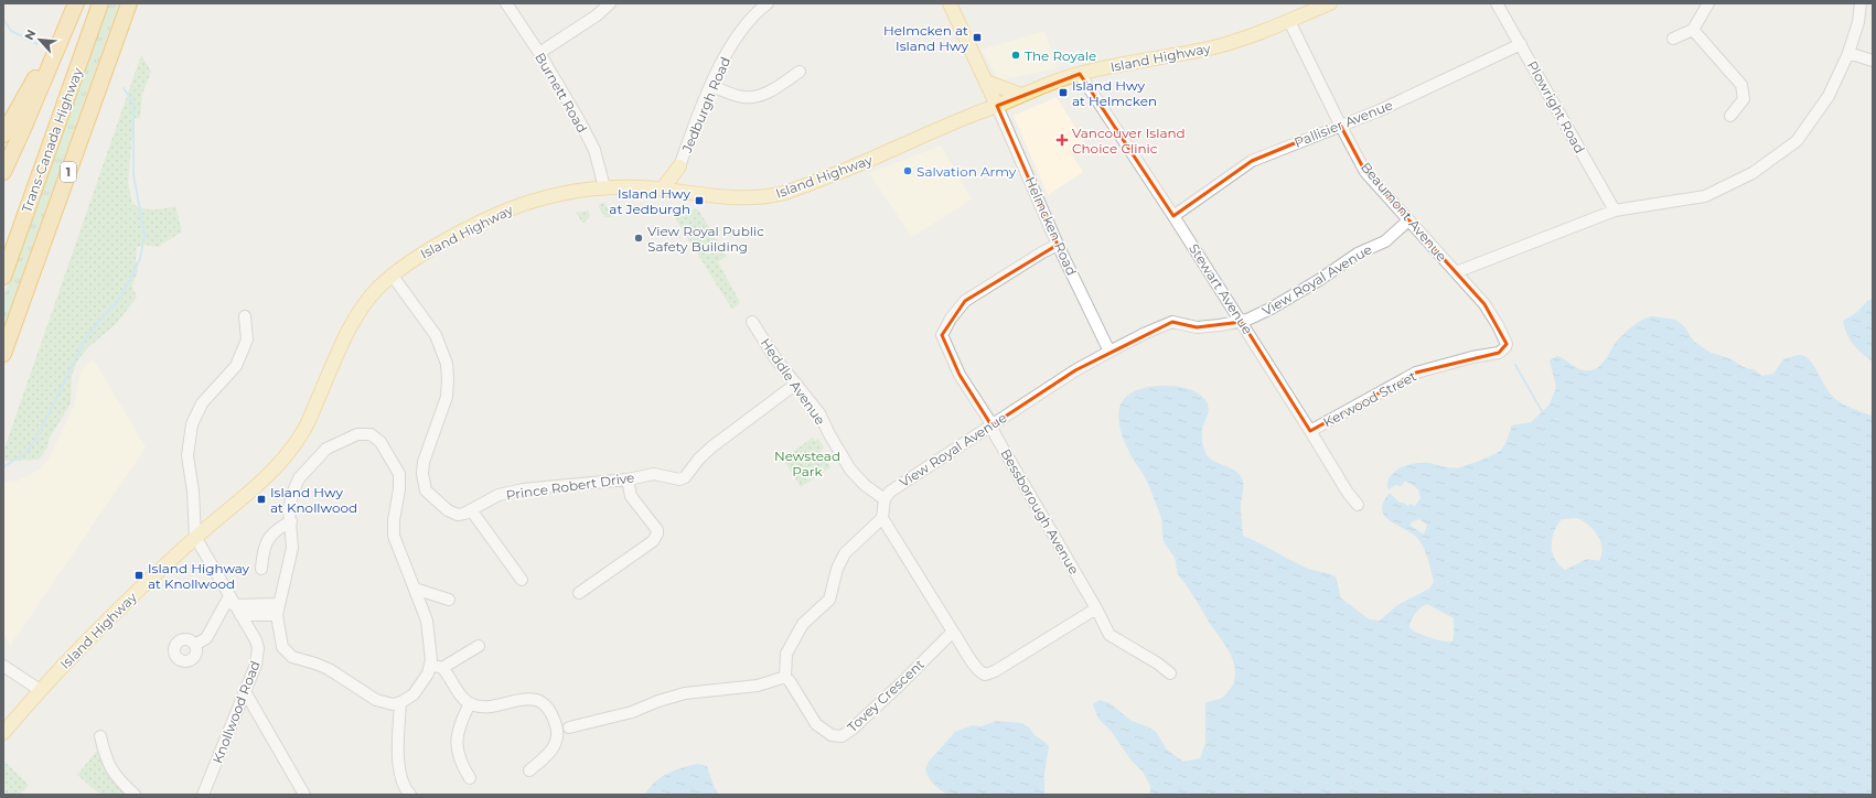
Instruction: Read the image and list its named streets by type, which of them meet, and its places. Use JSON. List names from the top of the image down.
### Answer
{
  "streets": {
    "highway": ["Trans-Canada Highway", "1"],
    "main road": ["Island Highway", "Helmcken Road"],
    "street": [
      "Burnett Road",
      "Jedburgh Road",
      "Plowright Road",
      "Pallisier Avenue",
      "Beaumont Avenue",
      "View Royal Avenue",
      "Stewart Avenue",
      "Heddle Avenue",
      "Kerwood Street",
      "Prince Robert Drive",
      "Bessborough Avenue",
      "Tovey Crescent",
      "Knollwood Road"
    ]
  },
  "crossings": [
    ["Island Highway", "Burnett Road"],
    ["Island Highway", "Beaumont Avenue"],
    ["Island Highway", "Helmcken Road"],
    ["Island Highway", "Stewart Avenue"],
    ["Island Highway", "Knollwood Road"],
    ["Plowright Road", "Pallisier Avenue"],
    ["Pallisier Avenue", "Beaumont Avenue"],
    ["Pallisier Avenue", "Stewart Avenue"],
    ["Beaumont Avenue", "View Royal Avenue"],
    ["Beaumont Avenue", "Kerwood Street"],
    ["Helmcken Road", "View Royal Avenue"],
    ["Helmcken Road", "Bessborough Avenue"],
    ["View Royal Avenue", "Stewart Avenue"],
    ["View Royal Avenue", "Heddle Avenue"],
    ["View Royal Avenue", "Bessborough Avenue"],
    ["Stewart Avenue", "Kerwood Street"],
    ["Heddle Avenue", "Prince Robert Drive"]
  ],
  "parks": ["Newstead Park"],
  "places": {
    "transit": [
      "Helmcken at Island Hwy",
      "Island Hwy at Helmcken",
      "Island Hwy at Jedburgh",
      "Island Hwy at Knollwood",
      "Island Highway at Knollwood"
    ],
    "other": ["The Royale", "Salvation Army", "View Royal Public Safety Building"],
    "health": ["Vancouver Island Choice Clinic"]
  },
  "north": "top left"
}
